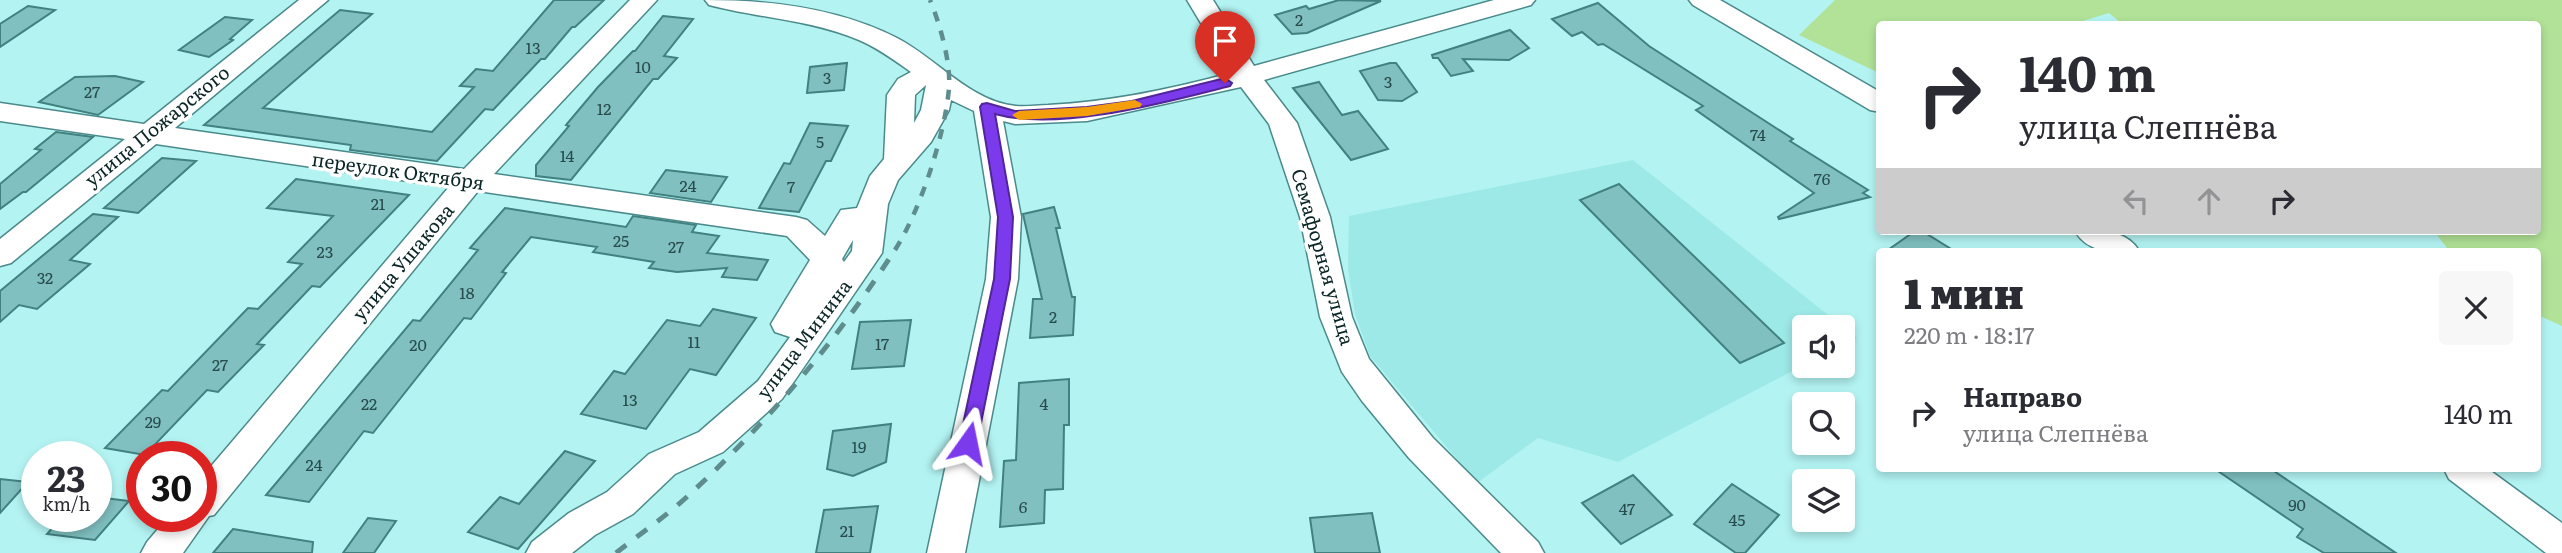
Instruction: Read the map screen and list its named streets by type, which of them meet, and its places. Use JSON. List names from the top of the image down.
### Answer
{
  "streets": {
    "street": [
      "улица Пожарского",
      "переулок Октября",
      "Семафорная улица",
      "улица Ушакова",
      "улица Минина"
    ]
  },
  "crossings": [
    ["улица Пожарского", "переулок Октября"],
    ["переулок Октября", "улица Ушакова"],
    ["переулок Октября", "улица Минина"]
  ],
  "house_numbers": [
    "2",
    "13",
    "10",
    "3",
    "3",
    "27",
    "12",
    "74",
    "5",
    "14",
    "76",
    "24",
    "7",
    "21",
    "25",
    "27",
    "23",
    "32",
    "18",
    "2",
    "11",
    "17",
    "20",
    "27",
    "13",
    "22",
    "4",
    "29",
    "19",
    "24",
    "90",
    "6",
    "47",
    "45",
    "21"
  ],
  "page": {
    "turn": ["140 m", "улица Слепнёва"],
    "heading": ["1 мин", "220 m · 18:17"],
    "list": [
      {
        "name": "Направо",
        "note": "улица Слепнёва",
        "value": "140 m"
      }
    ],
    "speed": "23 km/h",
    "limit": "30"
  }
}
